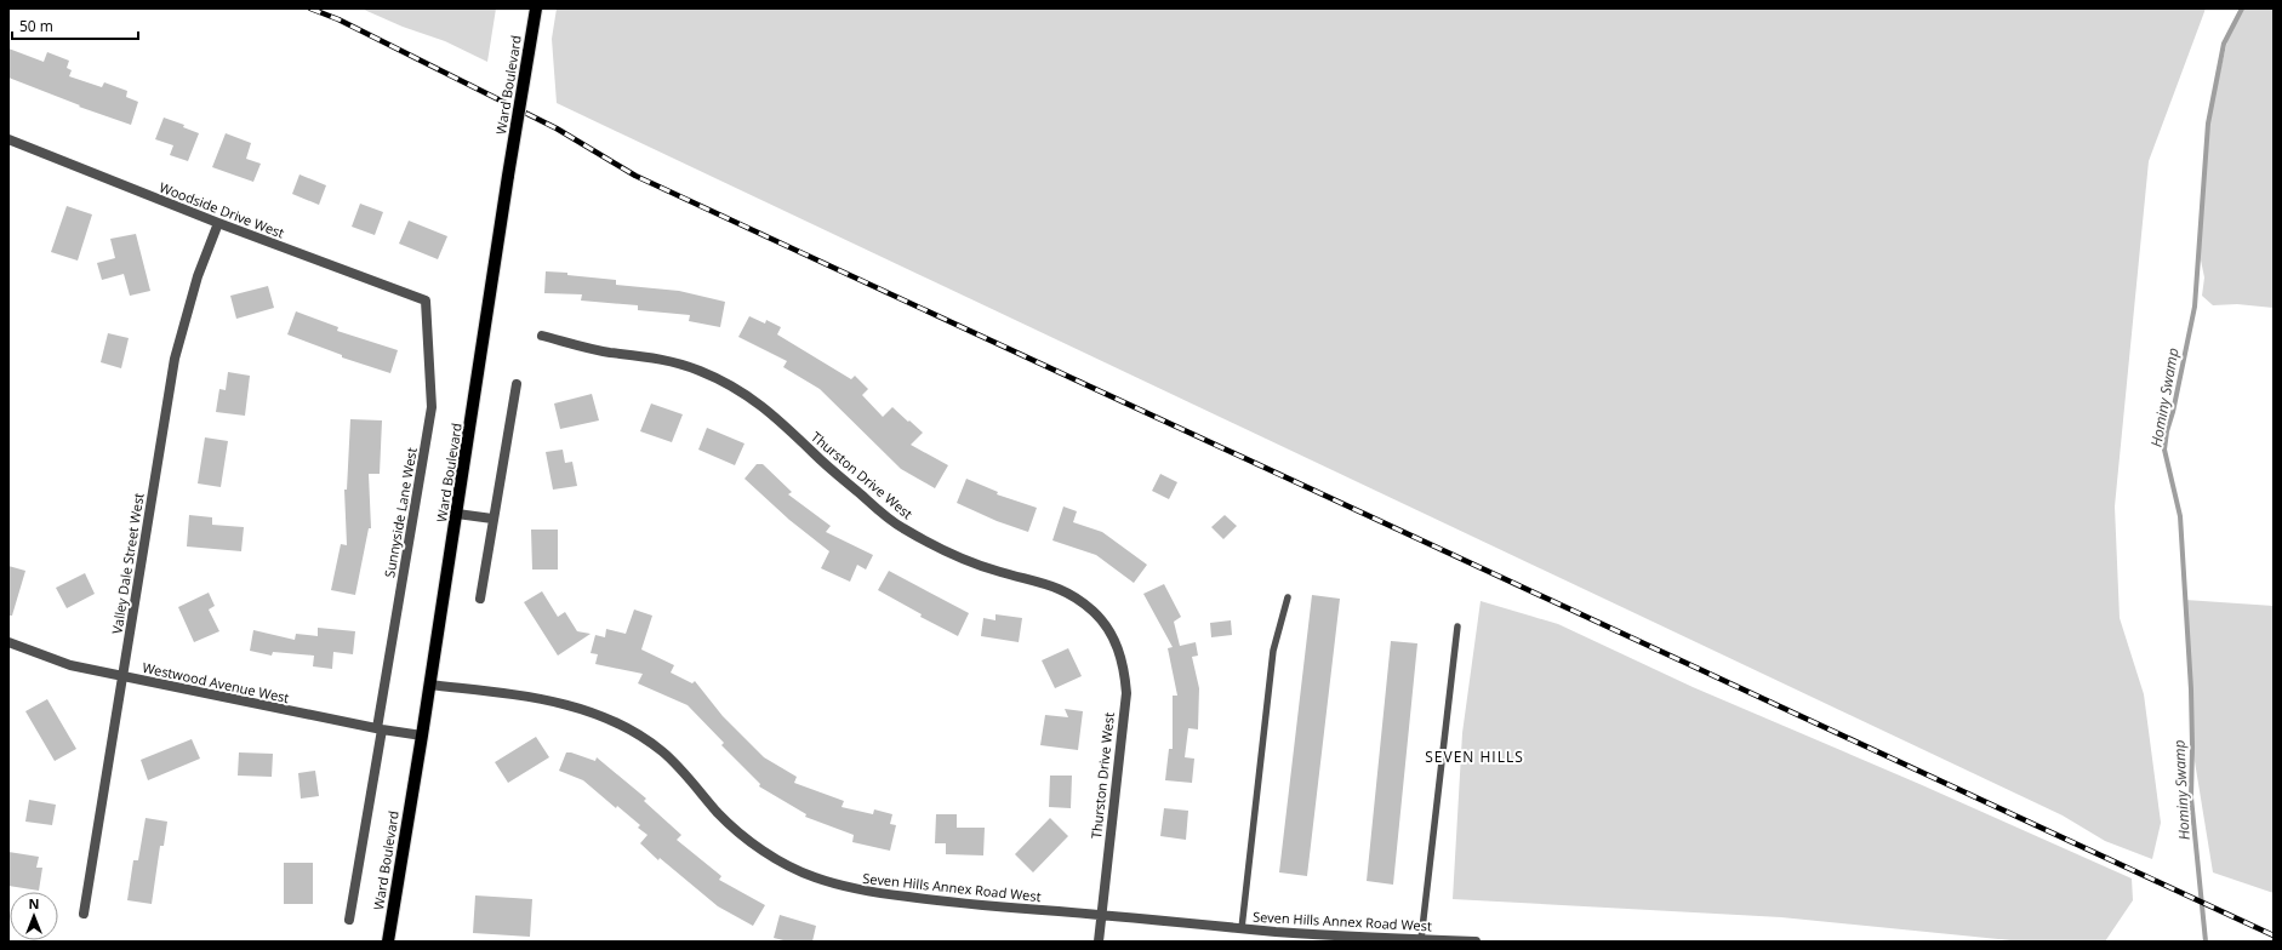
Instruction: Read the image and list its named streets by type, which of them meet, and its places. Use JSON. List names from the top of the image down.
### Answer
{
  "streets": {
    "main road": ["Ward Boulevard"],
    "street": [
      "Woodside Drive West",
      "Thurston Drive West",
      "Sunnyside Lane West",
      "Valley Dale Street West",
      "Westwood Avenue West",
      "Seven Hills Annex Road West"
    ]
  },
  "crossings": [
    ["Ward Boulevard", "Westwood Avenue West"],
    ["Ward Boulevard", "Seven Hills Annex Road West"],
    ["Woodside Drive West", "Sunnyside Lane West"],
    ["Woodside Drive West", "Valley Dale Street West"],
    ["Thurston Drive West", "Seven Hills Annex Road West"],
    ["Sunnyside Lane West", "Westwood Avenue West"],
    ["Valley Dale Street West", "Westwood Avenue West"]
  ],
  "districts": ["SEVEN HILLS"],
  "water": ["Hominy Swamp"],
  "scale_bar": "50 m",
  "north": "top"
}
